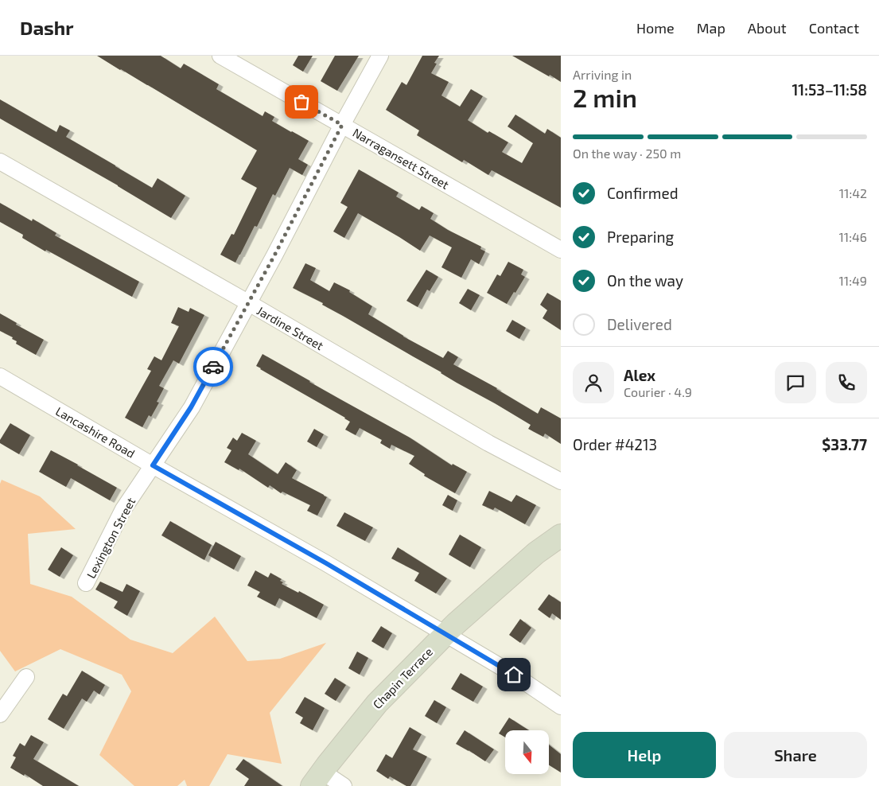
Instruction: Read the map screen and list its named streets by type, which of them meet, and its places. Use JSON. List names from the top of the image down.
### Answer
{
  "streets": {
    "street": [
      "Narragansett Street",
      "Jardine Street",
      "Lancashire Road",
      "Lexington Street",
      "Chapin Terrace"
    ]
  },
  "crossings": [
    ["Narragansett Street", "Lexington Street"],
    ["Jardine Street", "Lexington Street"],
    ["Lancashire Road", "Lexington Street"],
    ["Lancashire Road", "Chapin Terrace"]
  ],
  "north": "bottom",
  "page": {
    "header": "Dashr",
    "nav": [
      "Home",
      "Map",
      "About",
      "Contact"
    ],
    "heading": ["2 min", "Arriving in", "11:53–11:58"],
    "panel": [
      "Alex",
      "Courier · 4.9",
      "Order #4213",
      "$33.77"
    ],
    "bar": "On the way · 250 m",
    "list": [
      ["Confirmed", "11:42"],
      ["Preparing", "11:46"],
      ["On the way", "11:49"],
      "Delivered"
    ],
    "buttons": ["Help", "Share"]
  }
}
